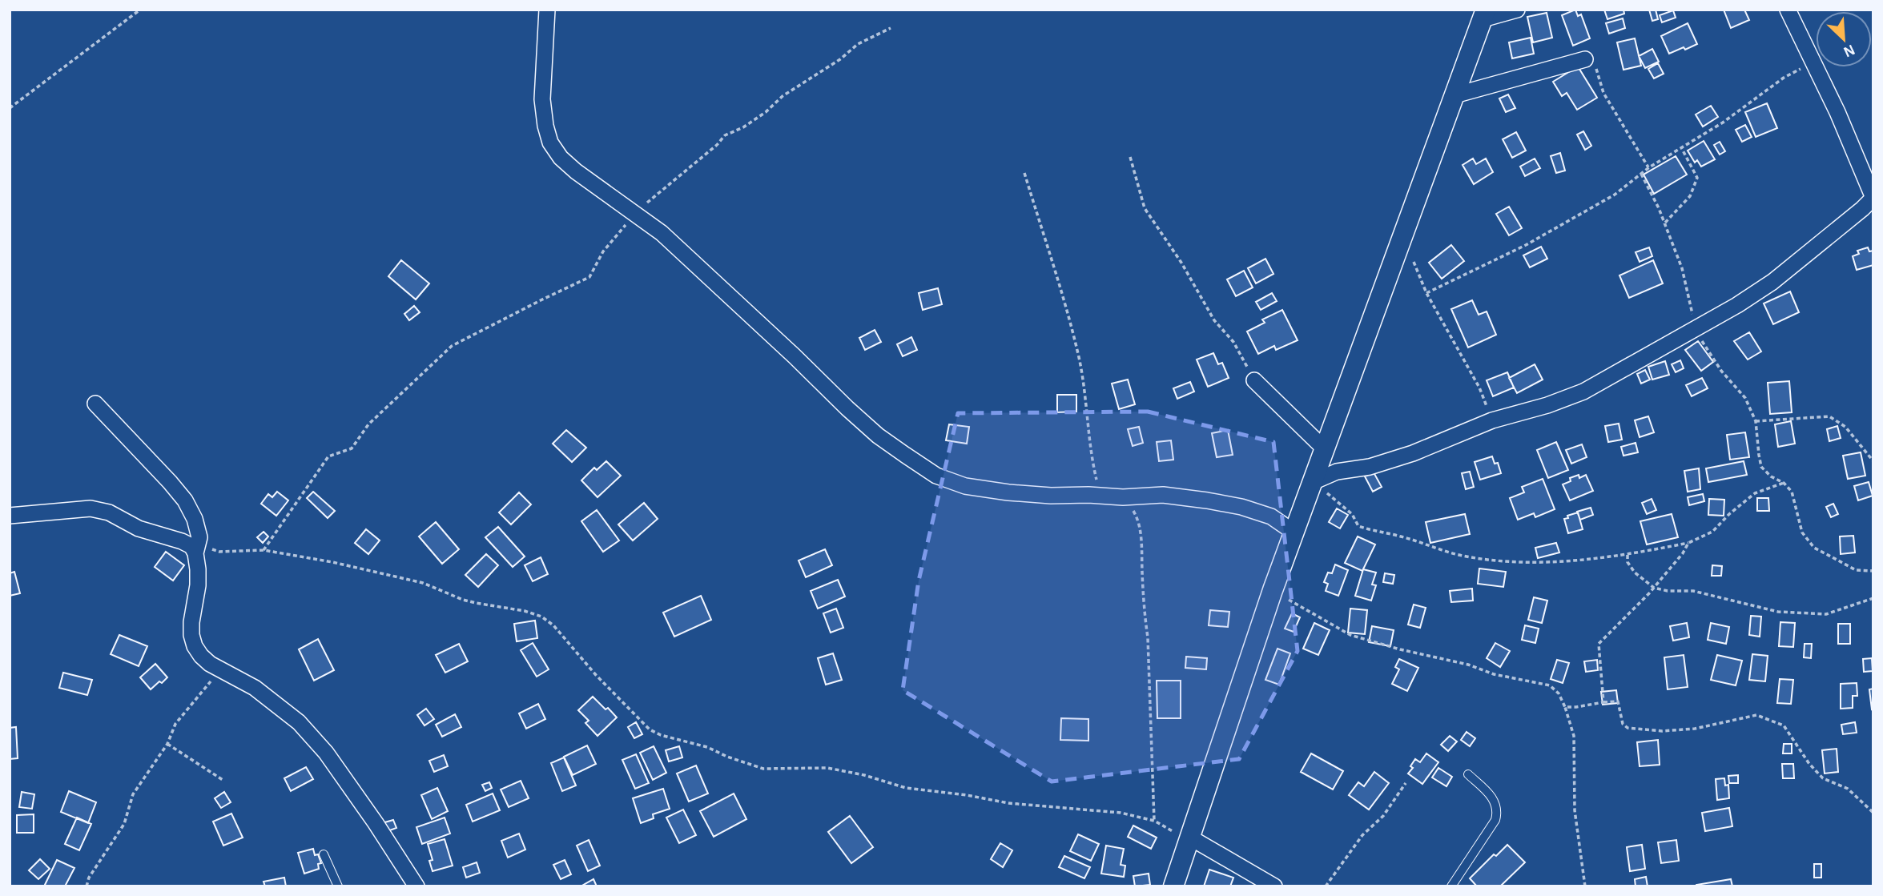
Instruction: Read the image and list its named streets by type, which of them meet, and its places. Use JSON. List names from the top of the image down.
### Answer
{
  "north": "bottom right"
}
